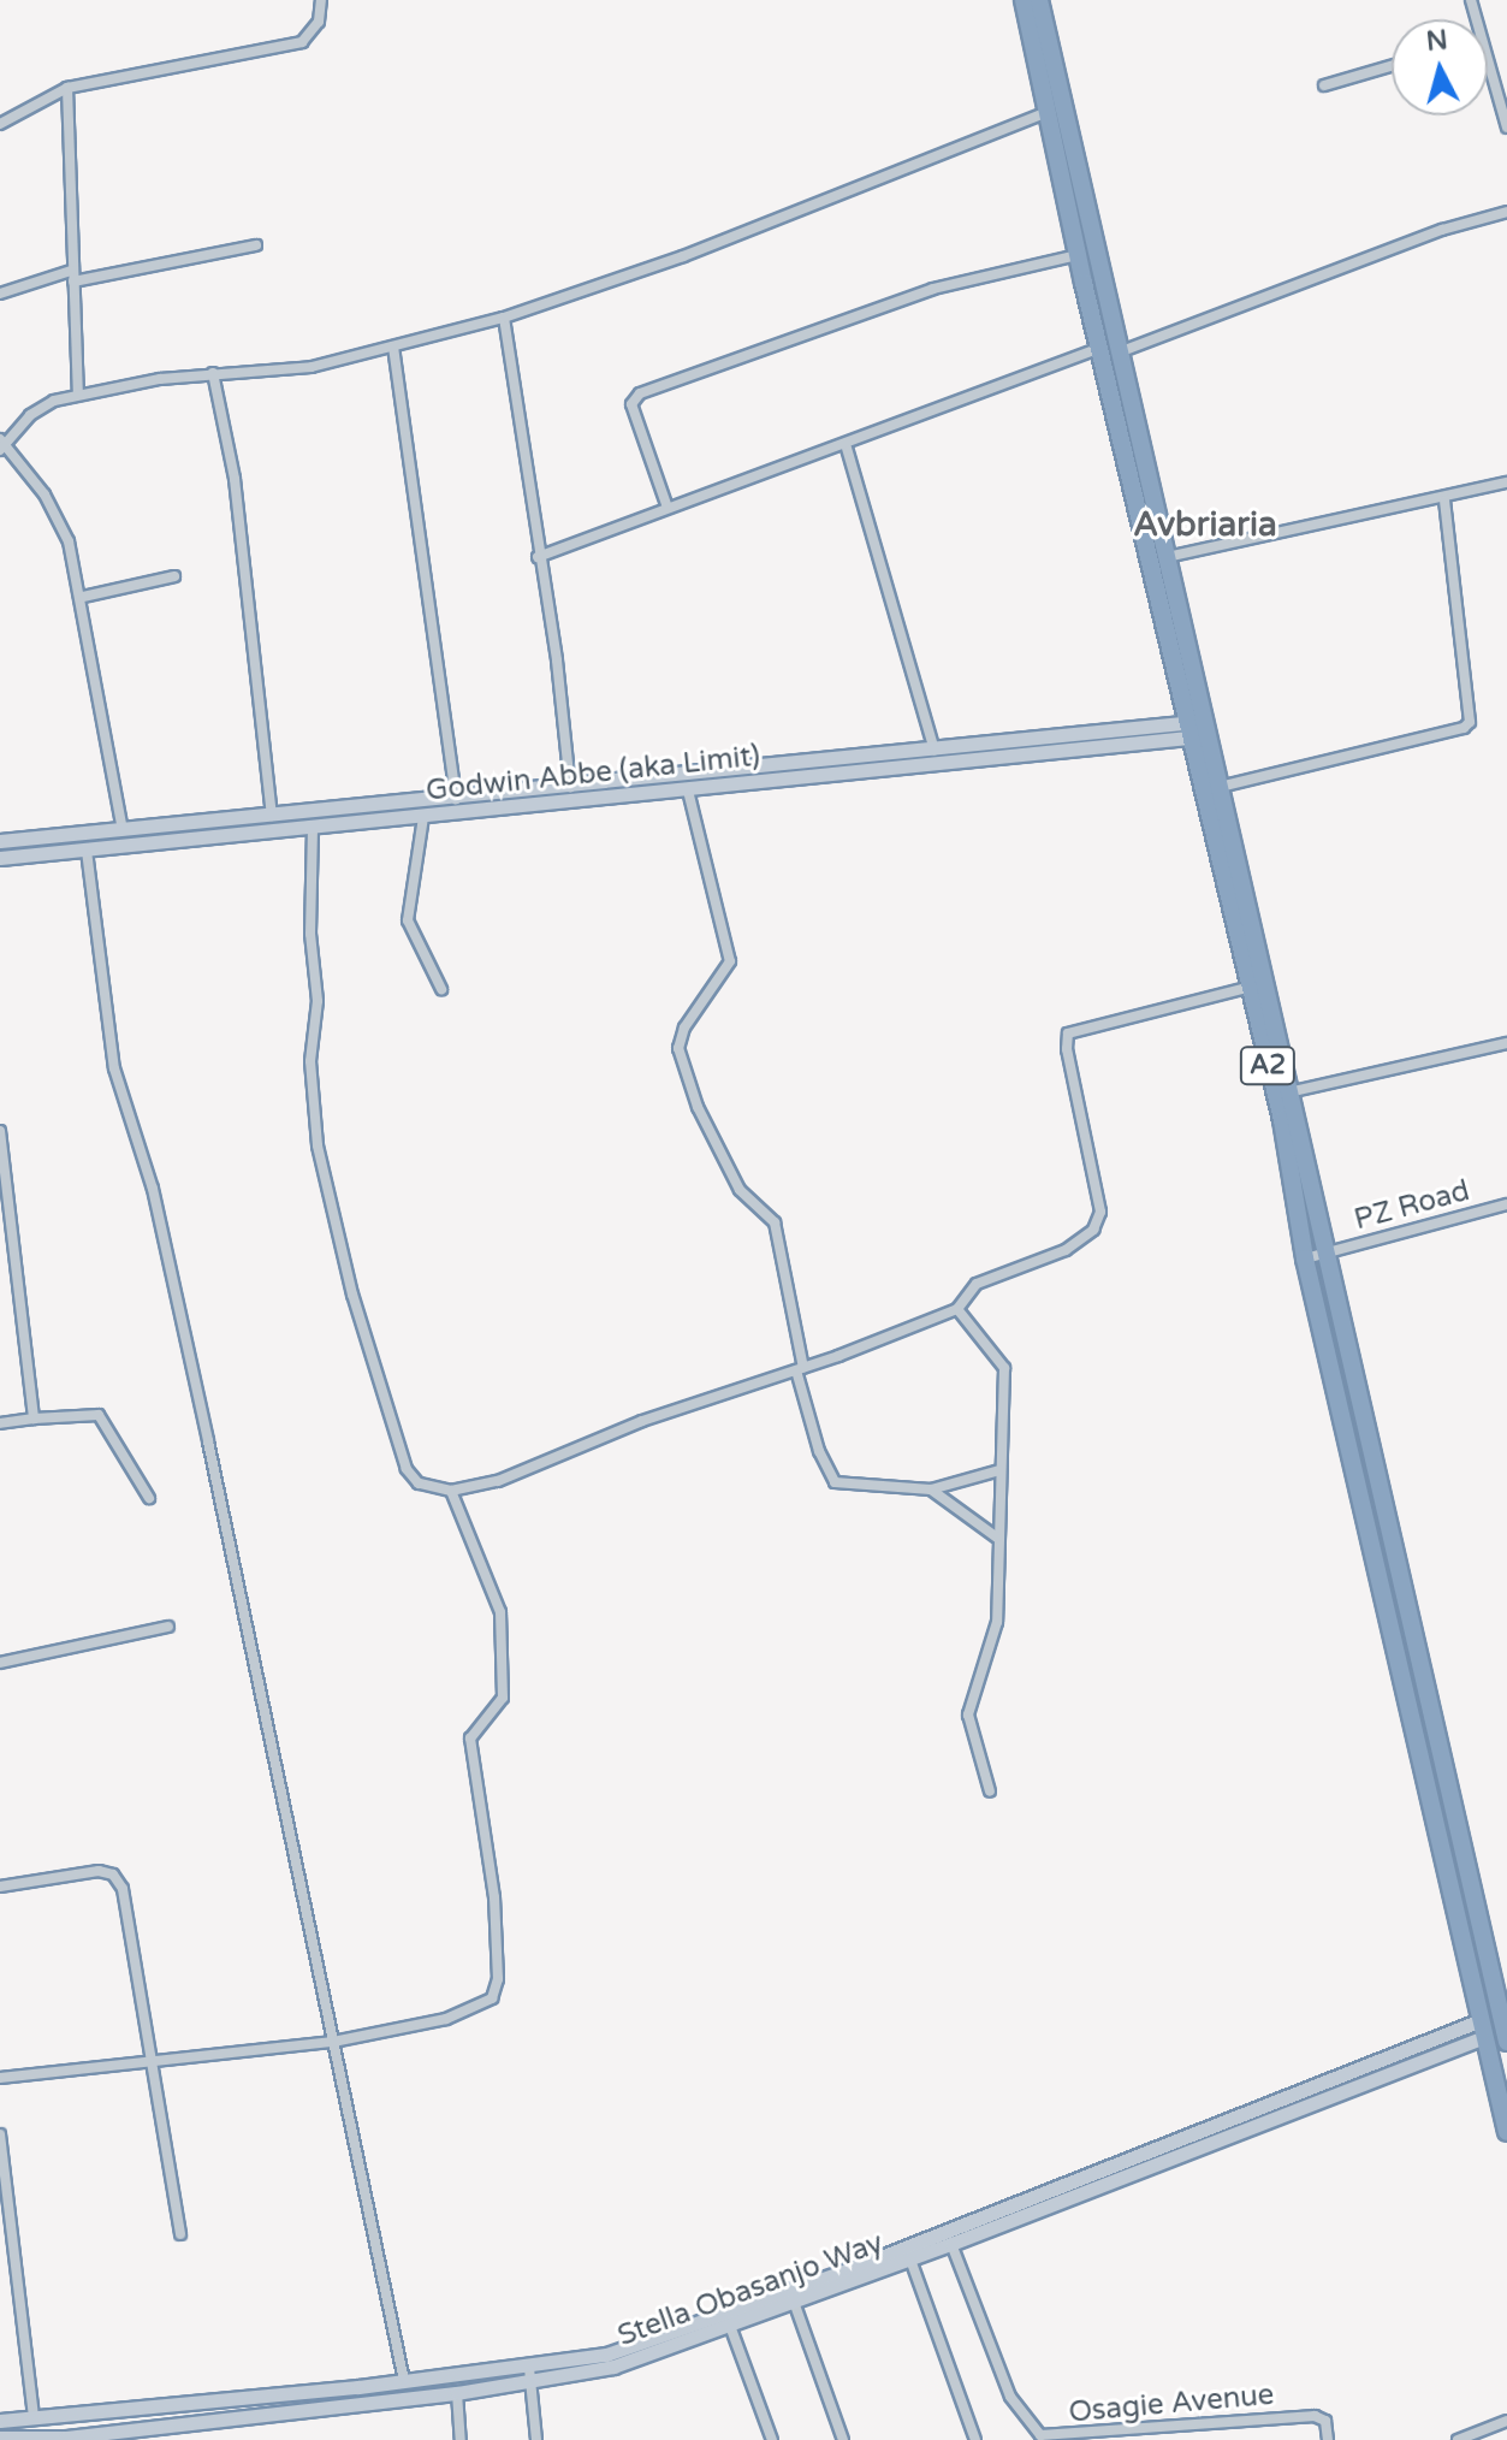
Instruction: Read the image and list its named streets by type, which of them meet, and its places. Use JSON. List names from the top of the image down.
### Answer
{
  "streets": {
    "highway": ["A2"],
    "street": [
      "Godwin Abbe (aka Limit)",
      "PZ Road",
      "Stella Obasanjo Way",
      "Osagie Avenue"
    ]
  },
  "crossings": [
    ["Godwin Abbe (aka Limit)", "A2"],
    ["A2", "PZ Road"],
    ["A2", "Stella Obasanjo Way"],
    ["Stella Obasanjo Way", "Osagie Avenue"]
  ],
  "districts": ["Avbriaria"],
  "north": "top"
}
